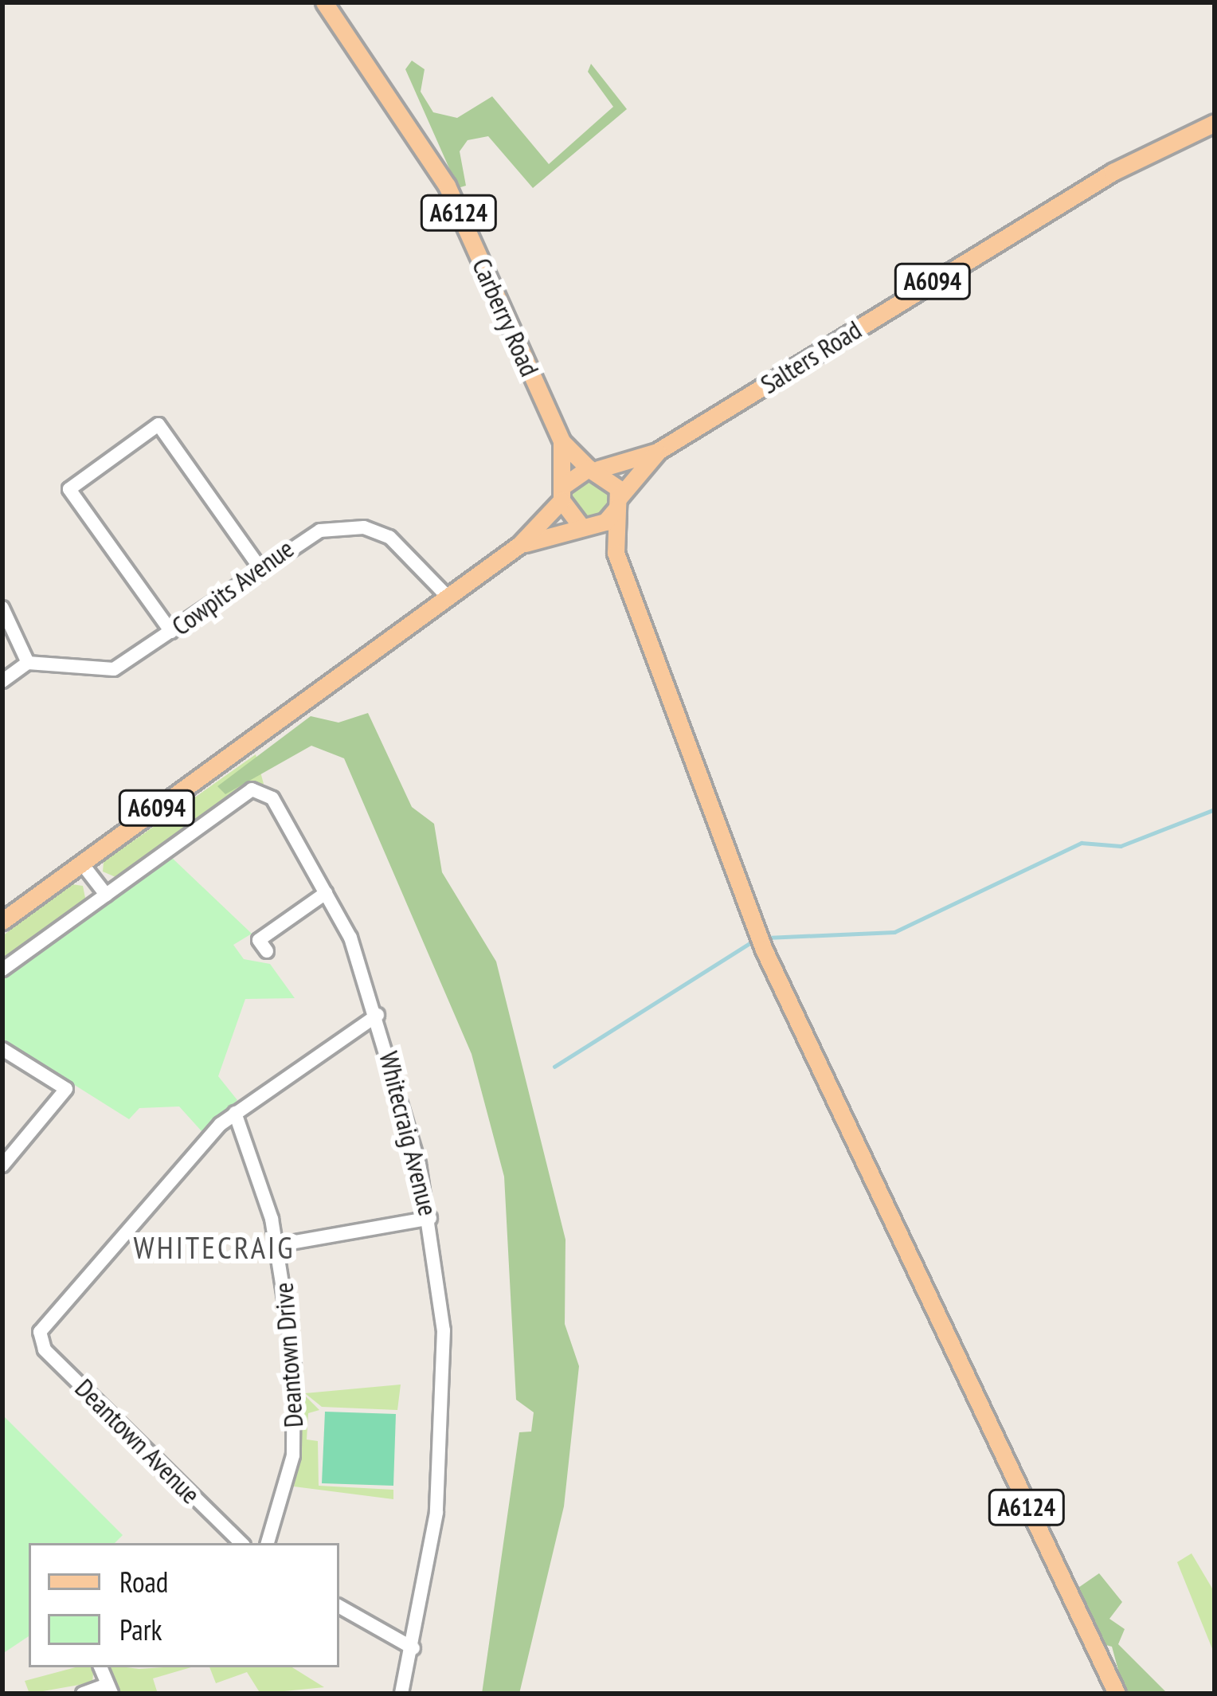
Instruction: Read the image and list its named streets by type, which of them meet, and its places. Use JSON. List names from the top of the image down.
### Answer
{
  "streets": {
    "main road": [
      "A6124",
      "A6094",
      "Carberry Road",
      "Salters Road"
    ],
    "street": [
      "Cowpits Avenue",
      "Whitecraig Avenue",
      "Deantown Drive",
      "Deantown Avenue"
    ]
  },
  "crossings": [
    ["A6124", "A6094"],
    ["A6124", "Carberry Road"],
    ["A6124", "Salters Road"],
    ["A6094", "Carberry Road"],
    ["A6094", "Salters Road"],
    ["A6094", "Cowpits Avenue"],
    ["Carberry Road", "Salters Road"],
    ["Deantown Drive", "Deantown Avenue"]
  ],
  "districts": ["WHITECRAIG"],
  "legend": ["Road", "Park"]
}
